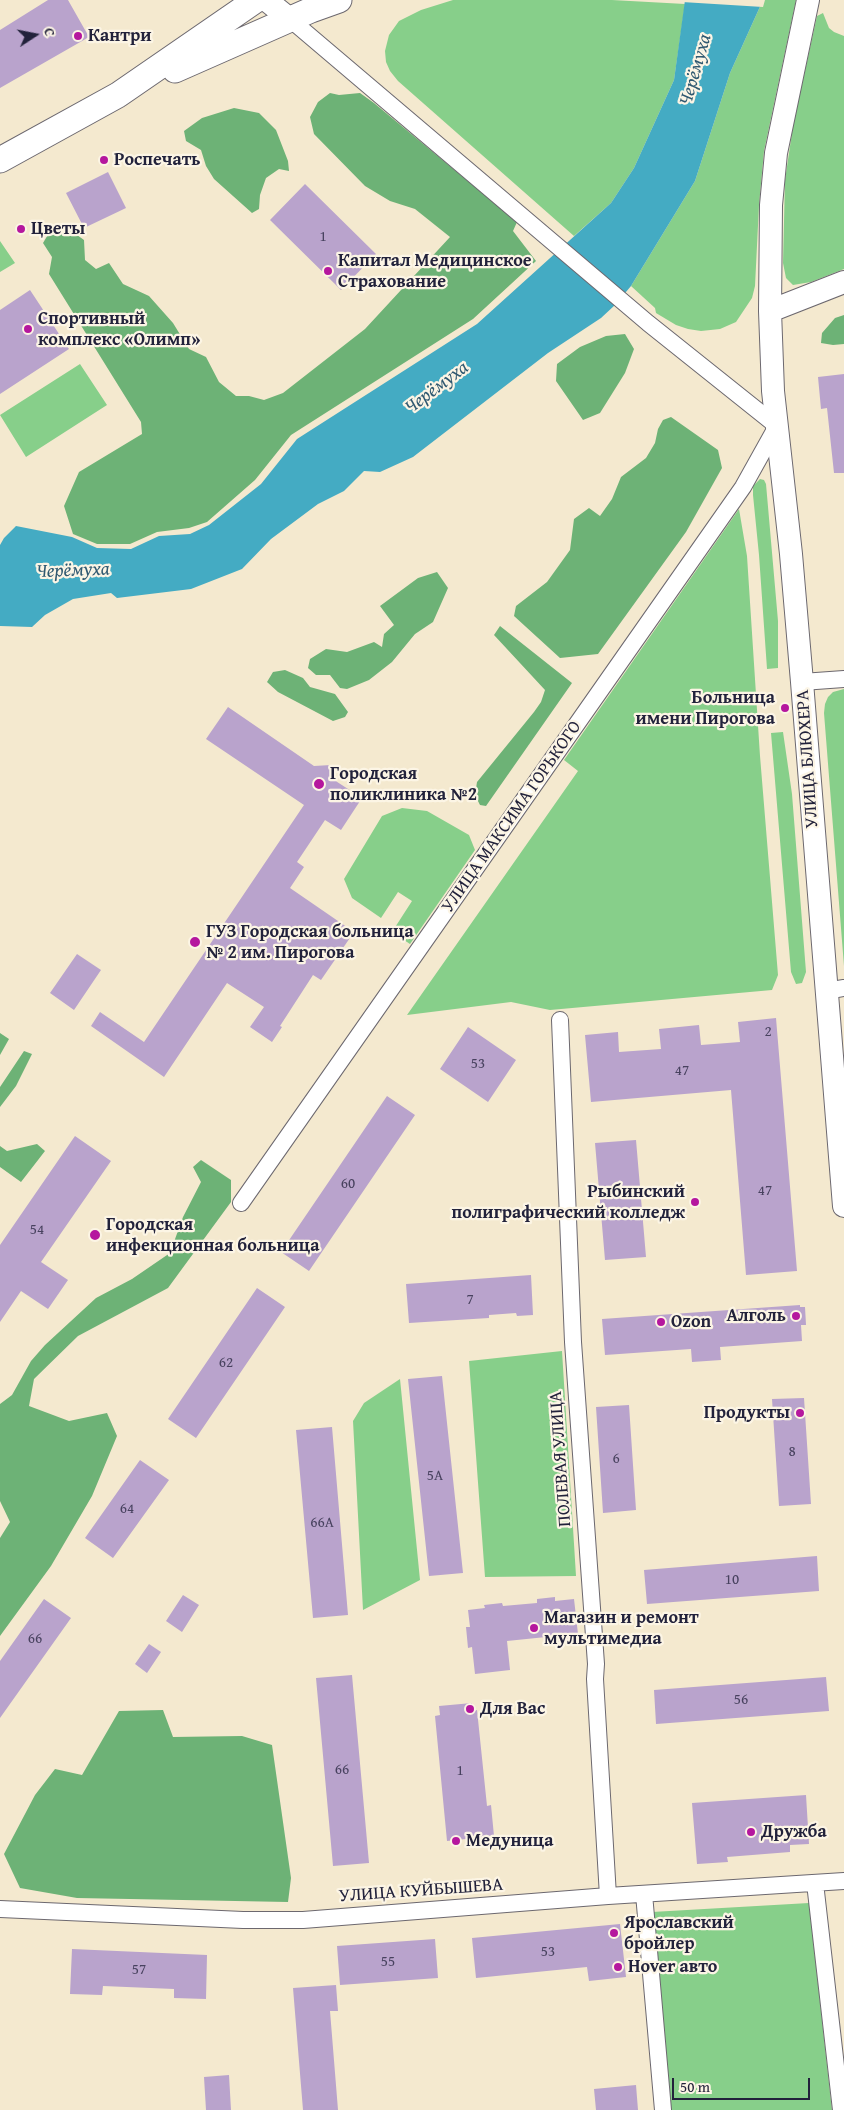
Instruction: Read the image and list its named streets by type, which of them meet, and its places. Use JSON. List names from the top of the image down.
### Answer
{
  "streets": {
    "street": [
      "УЛИЦА БЛЮХЕРА",
      "УЛИЦА МАКСИМА ГОРЬКОГО",
      "ПОЛЕВАЯ УЛИЦА",
      "УЛИЦА КУЙБЫШЕВА"
    ]
  },
  "crossings": [
    ["УЛИЦА БЛЮХЕРА", "УЛИЦА МАКСИМА ГОРЬКОГО"],
    ["ПОЛЕВАЯ УЛИЦА", "УЛИЦА КУЙБЫШЕВА"]
  ],
  "water": ["Черёмуха"],
  "places": [
    "Кантри",
    "Роспечать",
    "Цветы",
    "Капитал Медицинское Страхование",
    "Спортивный комплекс «Олимп»",
    "Больница имени Пирогова",
    "Городская поликлиника №2",
    "ГУЗ Городская больница № 2 им. Пирогова",
    "Рыбинский полиграфический колледж",
    "Городская инфекционная больница",
    "Алголь",
    "Ozon",
    "Продукты",
    "Магазин и ремонт мультимедиа",
    "Для Вас",
    "Дружба",
    "Медуница",
    "Ярославский бройлер",
    "Hover авто"
  ],
  "house_numbers": [
    "1",
    "2",
    "53",
    "47",
    "60",
    "47",
    "54",
    "7",
    "62",
    "8",
    "6",
    "5А",
    "64",
    "66А",
    "10",
    "66",
    "56",
    "66",
    "1",
    "53",
    "55",
    "57"
  ],
  "scale_bar": "50 m",
  "north": "right"
}
